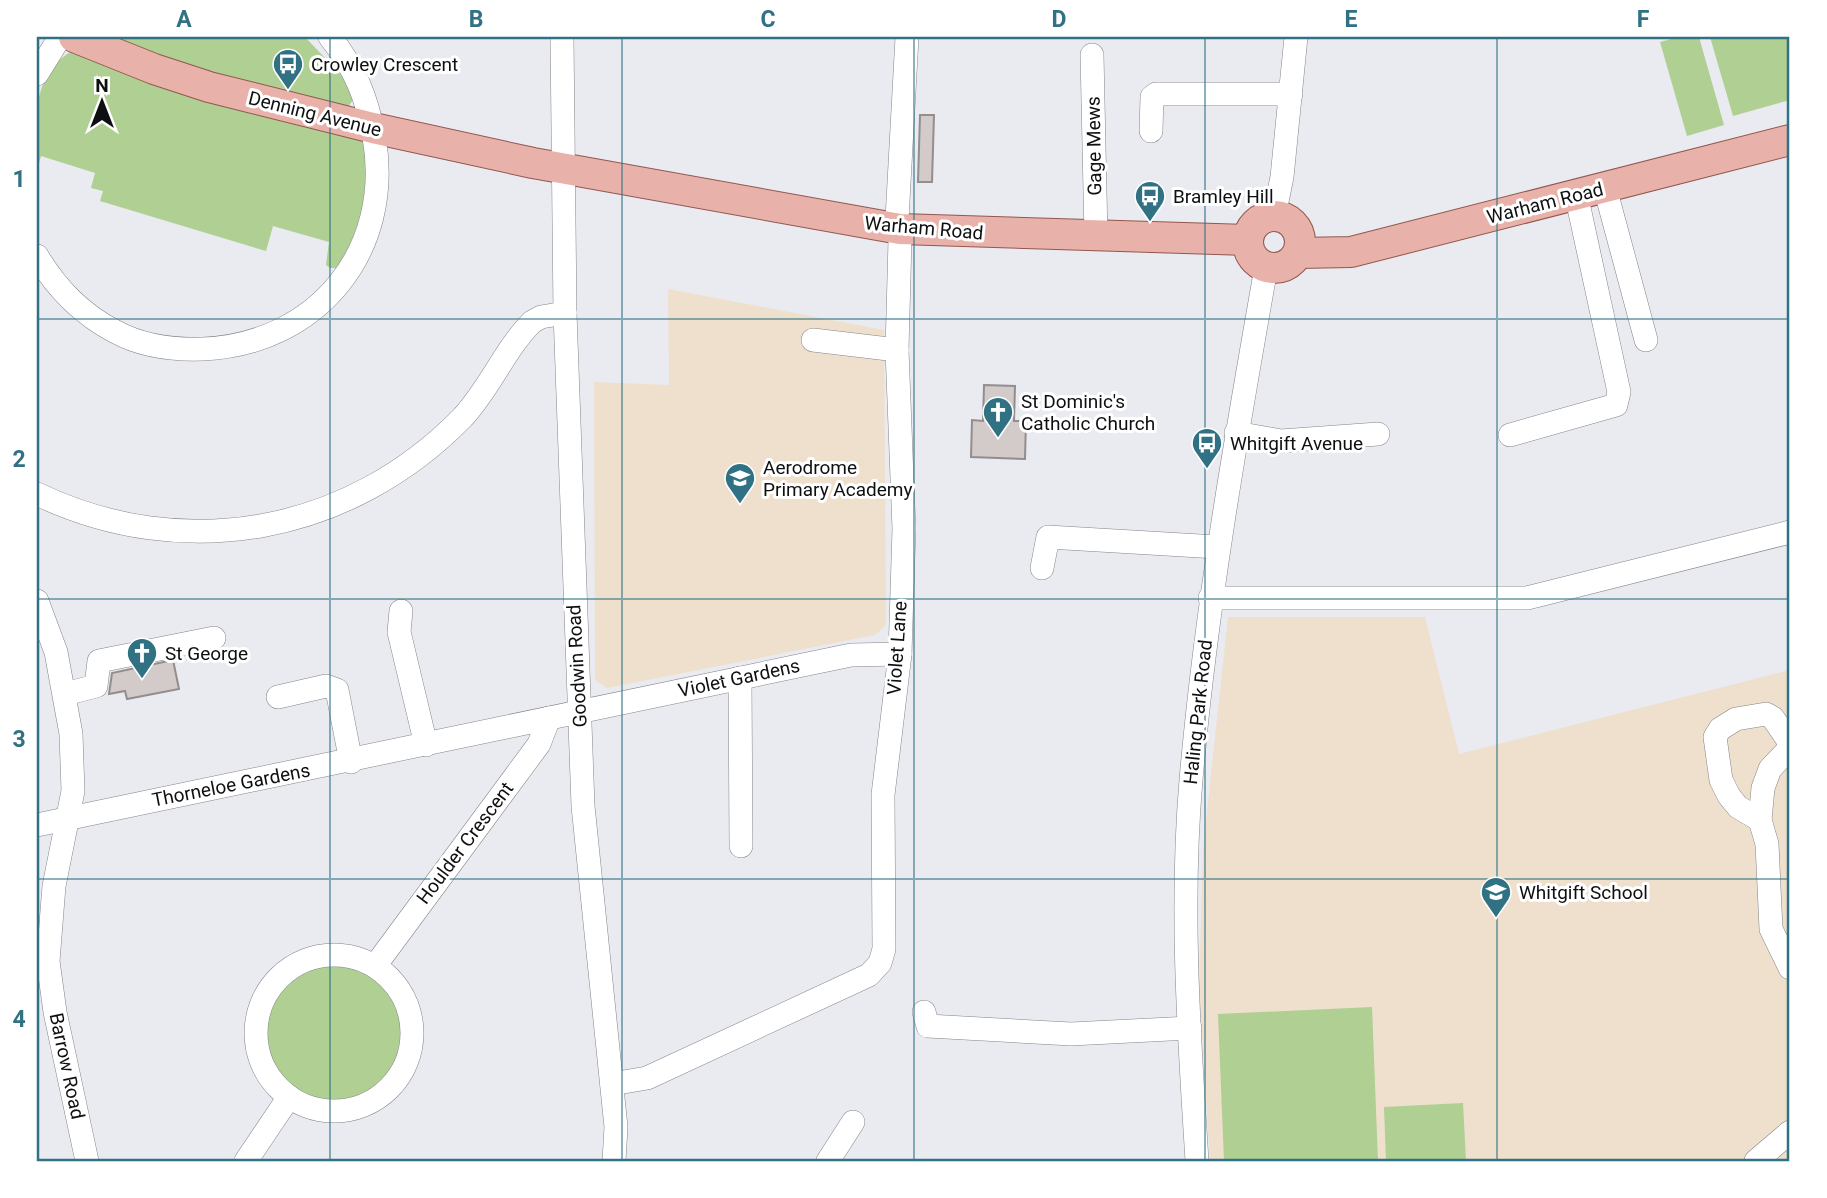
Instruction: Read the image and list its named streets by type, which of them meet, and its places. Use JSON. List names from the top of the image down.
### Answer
{
  "streets": {
    "main road": ["Denning Avenue", "Warham Road"],
    "street": [
      "Gage Mews",
      "Violet Lane",
      "Goodwin Road",
      "Violet Gardens",
      "Haling Park Road",
      "Thorneloe Gardens",
      "Houlder Crescent",
      "Barrow Road"
    ]
  },
  "crossings": [
    ["Denning Avenue", "Warham Road"],
    ["Denning Avenue", "Goodwin Road"],
    ["Gage Mews", "Warham Road"],
    ["Warham Road", "Violet Lane"],
    ["Warham Road", "Goodwin Road"],
    ["Warham Road", "Haling Park Road"],
    ["Violet Lane", "Goodwin Road"],
    ["Violet Lane", "Violet Gardens"],
    ["Goodwin Road", "Violet Gardens"],
    ["Goodwin Road", "Thorneloe Gardens"],
    ["Violet Gardens", "Thorneloe Gardens"],
    ["Thorneloe Gardens", "Houlder Crescent"],
    ["Thorneloe Gardens", "Barrow Road"]
  ],
  "places": {
    "bus stop": ["Crowley Crescent", "Bramley Hill", "Whitgift Avenue"],
    "church": ["St Dominic's Catholic Church", "St George"],
    "school or university": ["Aerodrome Primary Academy", "Whitgift School"]
  },
  "north": "top",
  "grid": {
    "columns": [
      "A",
      "B",
      "C",
      "D",
      "E",
      "F"
    ],
    "rows": [
      "1",
      "2",
      "3",
      "4"
    ]
  }
}
